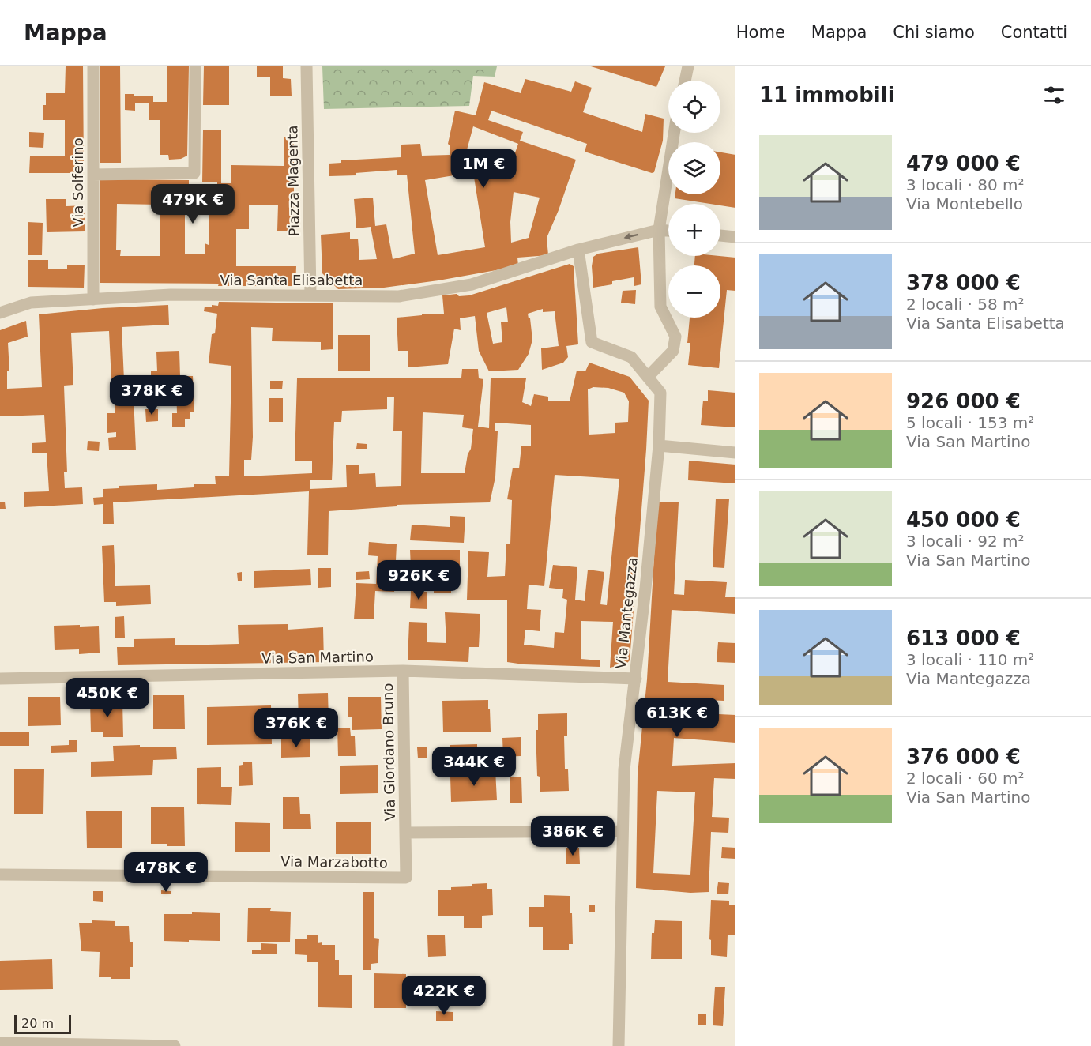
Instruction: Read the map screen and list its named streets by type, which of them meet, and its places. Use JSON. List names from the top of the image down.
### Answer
{
  "streets": {
    "street": [
      "Piazza Magenta",
      "Via Solferino",
      "Via Santa Elisabetta",
      "Via Mantegazza",
      "Via San Martino",
      "Via Giordano Bruno",
      "Via Marzabotto"
    ]
  },
  "crossings": [
    ["Piazza Magenta", "Via Santa Elisabetta"],
    ["Via Solferino", "Via Santa Elisabetta"],
    ["Via Santa Elisabetta", "Via Mantegazza"],
    ["Via Mantegazza", "Via San Martino"],
    ["Via San Martino", "Via Giordano Bruno"],
    ["Via Giordano Bruno", "Via Marzabotto"]
  ],
  "scale_bar": "20 m",
  "page": {
    "header": "Mappa",
    "nav": [
      "Home",
      "Mappa",
      "Chi siamo",
      "Contatti"
    ],
    "heading": "11 immobili",
    "map_buttons": ["+", "−"],
    "list": [
      {
        "name": "479 000 €",
        "note": "3 locali · 80 m² · Via Montebello"
      },
      {
        "name": "378 000 €",
        "note": "2 locali · 58 m² · Via Santa Elisabetta"
      },
      {
        "name": "926 000 €",
        "note": "5 locali · 153 m² · Via San Martino"
      },
      {
        "name": "450 000 €",
        "note": "3 locali · 92 m² · Via San Martino"
      },
      {
        "name": "613 000 €",
        "note": "3 locali · 110 m² · Via Mantegazza"
      },
      {
        "name": "376 000 €",
        "note": "2 locali · 60 m² · Via San Martino"
      }
    ],
    "price": [
      "1M €",
      "479K €",
      "378K €",
      "926K €",
      "450K €",
      "613K €",
      "376K €",
      "344K €",
      "386K €",
      "478K €",
      "422K €"
    ],
    "scale": "20 m"
  }
}
